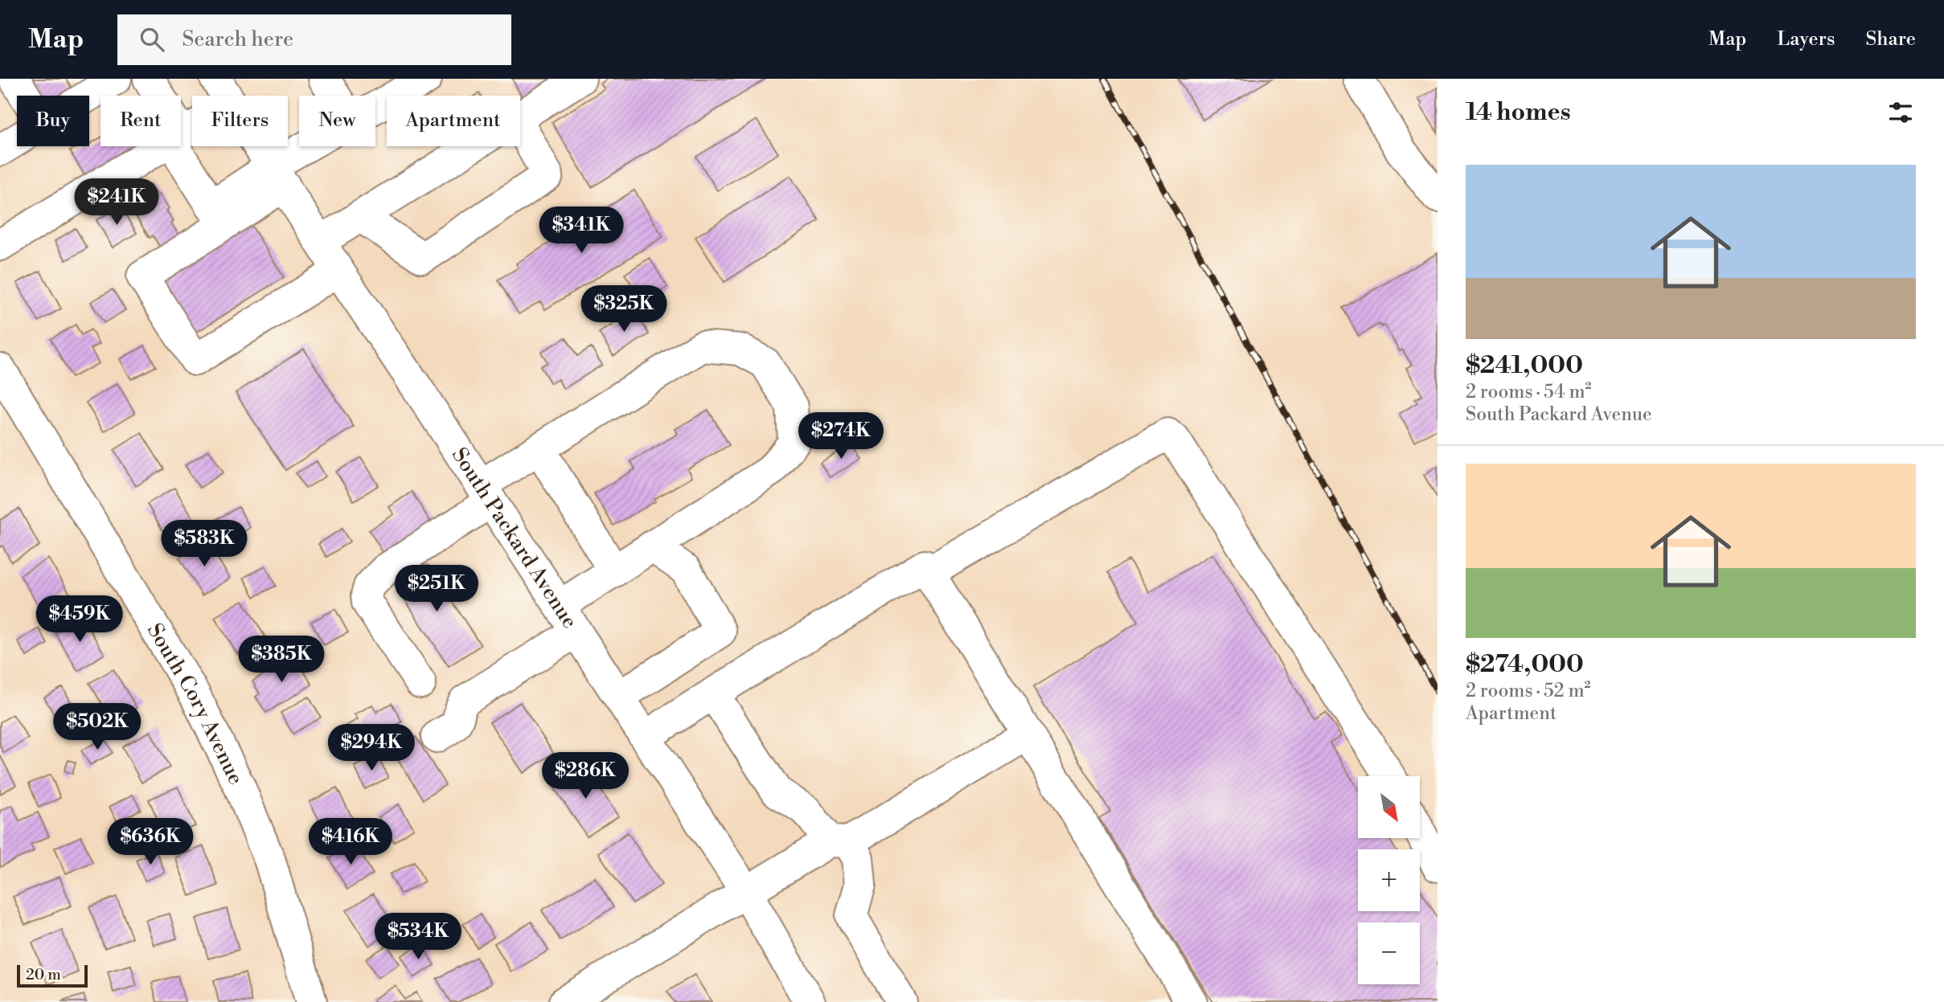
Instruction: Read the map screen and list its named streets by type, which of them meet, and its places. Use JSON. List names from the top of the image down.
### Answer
{
  "streets": {
    "street": ["South Packard Avenue", "South Cory Avenue"]
  },
  "scale_bar": "20 m",
  "north": "bottom right",
  "page": {
    "header": "Map",
    "search": "Search here",
    "nav": ["Map", "Layers", "Share"],
    "heading": "14 homes",
    "chip": [
      "Buy",
      "Rent",
      "Filters",
      "New",
      "Apartment"
    ],
    "list": [
      {
        "name": "$241,000",
        "note": "2 rooms · 54 m² · South Packard Avenue"
      },
      {
        "name": "$274,000",
        "note": "2 rooms · 52 m² · Apartment"
      }
    ],
    "price": [
      "$241K",
      "$341K",
      "$325K",
      "$274K",
      "$583K",
      "$251K",
      "$459K",
      "$385K",
      "$502K",
      "$294K",
      "$286K",
      "$636K",
      "$416K",
      "$534K"
    ],
    "map_buttons": ["+", "−"],
    "scale": "20 m"
  }
}
